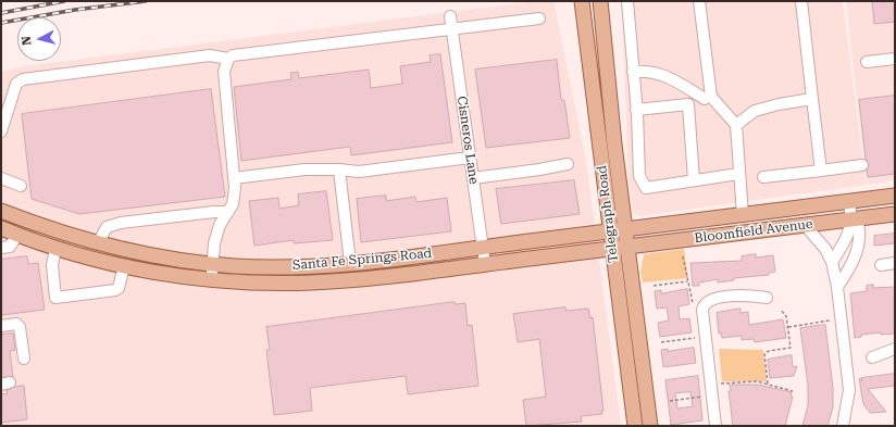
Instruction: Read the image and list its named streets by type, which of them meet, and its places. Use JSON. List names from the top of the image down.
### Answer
{
  "streets": {
    "main road": ["Telegraph Road", "Bloomfield Avenue", "Santa Fe Springs Road"],
    "street": ["Cisneros Lane"]
  },
  "crossings": [
    ["Cisneros Lane", "Santa Fe Springs Road"],
    ["Telegraph Road", "Bloomfield Avenue"],
    ["Telegraph Road", "Santa Fe Springs Road"],
    ["Bloomfield Avenue", "Santa Fe Springs Road"]
  ],
  "north": "left"
}
